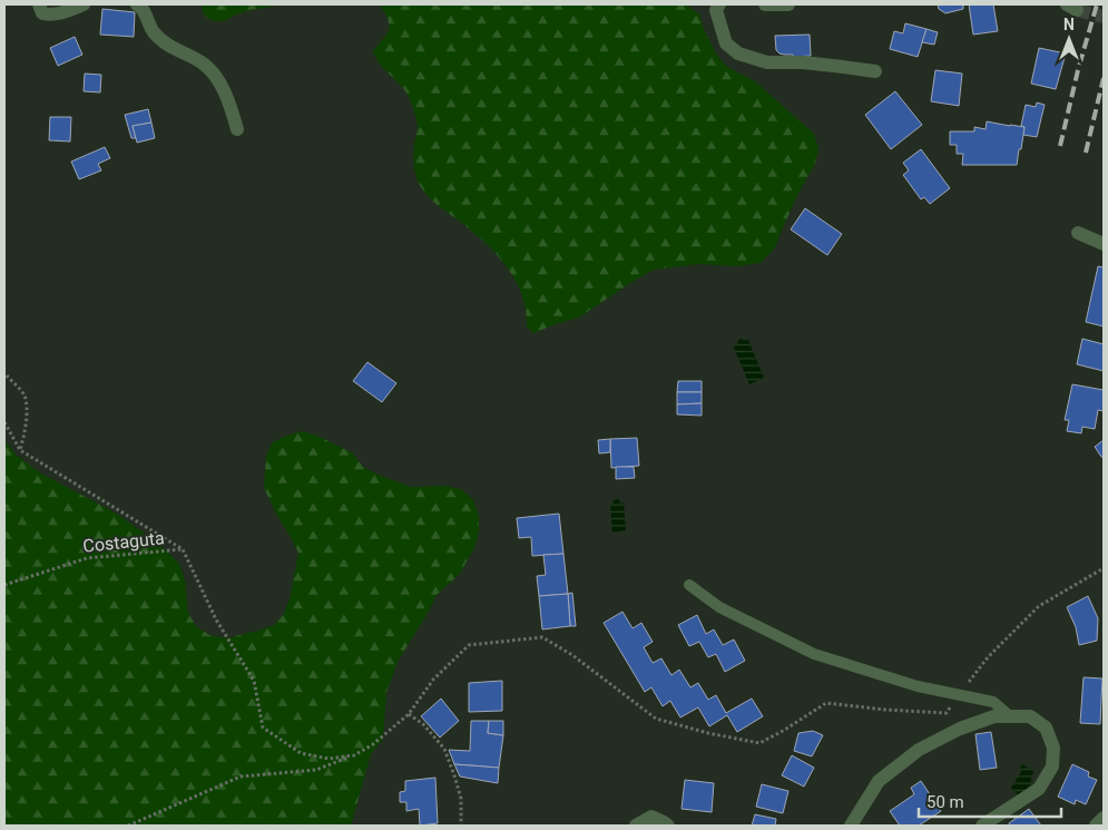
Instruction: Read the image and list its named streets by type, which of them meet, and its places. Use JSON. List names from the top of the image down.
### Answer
{
  "streets": {
    "path": ["Costaguta"]
  },
  "scale_bar": "50 m",
  "north": "top"
}
